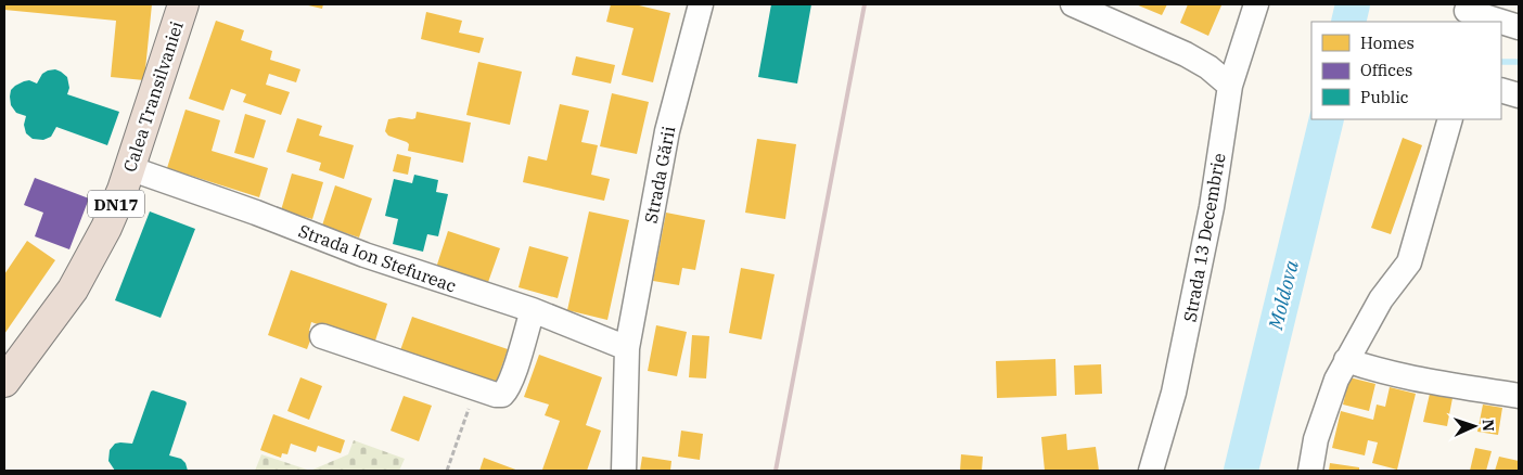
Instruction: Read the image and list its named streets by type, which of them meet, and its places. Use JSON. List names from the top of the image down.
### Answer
{
  "streets": {
    "highway": ["Calea Transilvaniei", "DN17"],
    "street": ["Strada Gării", "Strada 13 Decembrie", "Strada Ion Stefureac"]
  },
  "crossings": [
    ["Calea Transilvaniei", "Strada Ion Stefureac"],
    ["Strada Gării", "Strada Ion Stefureac"]
  ],
  "water": ["Moldova"],
  "legend": ["Homes", "Offices", "Public"],
  "north": "right"
}
